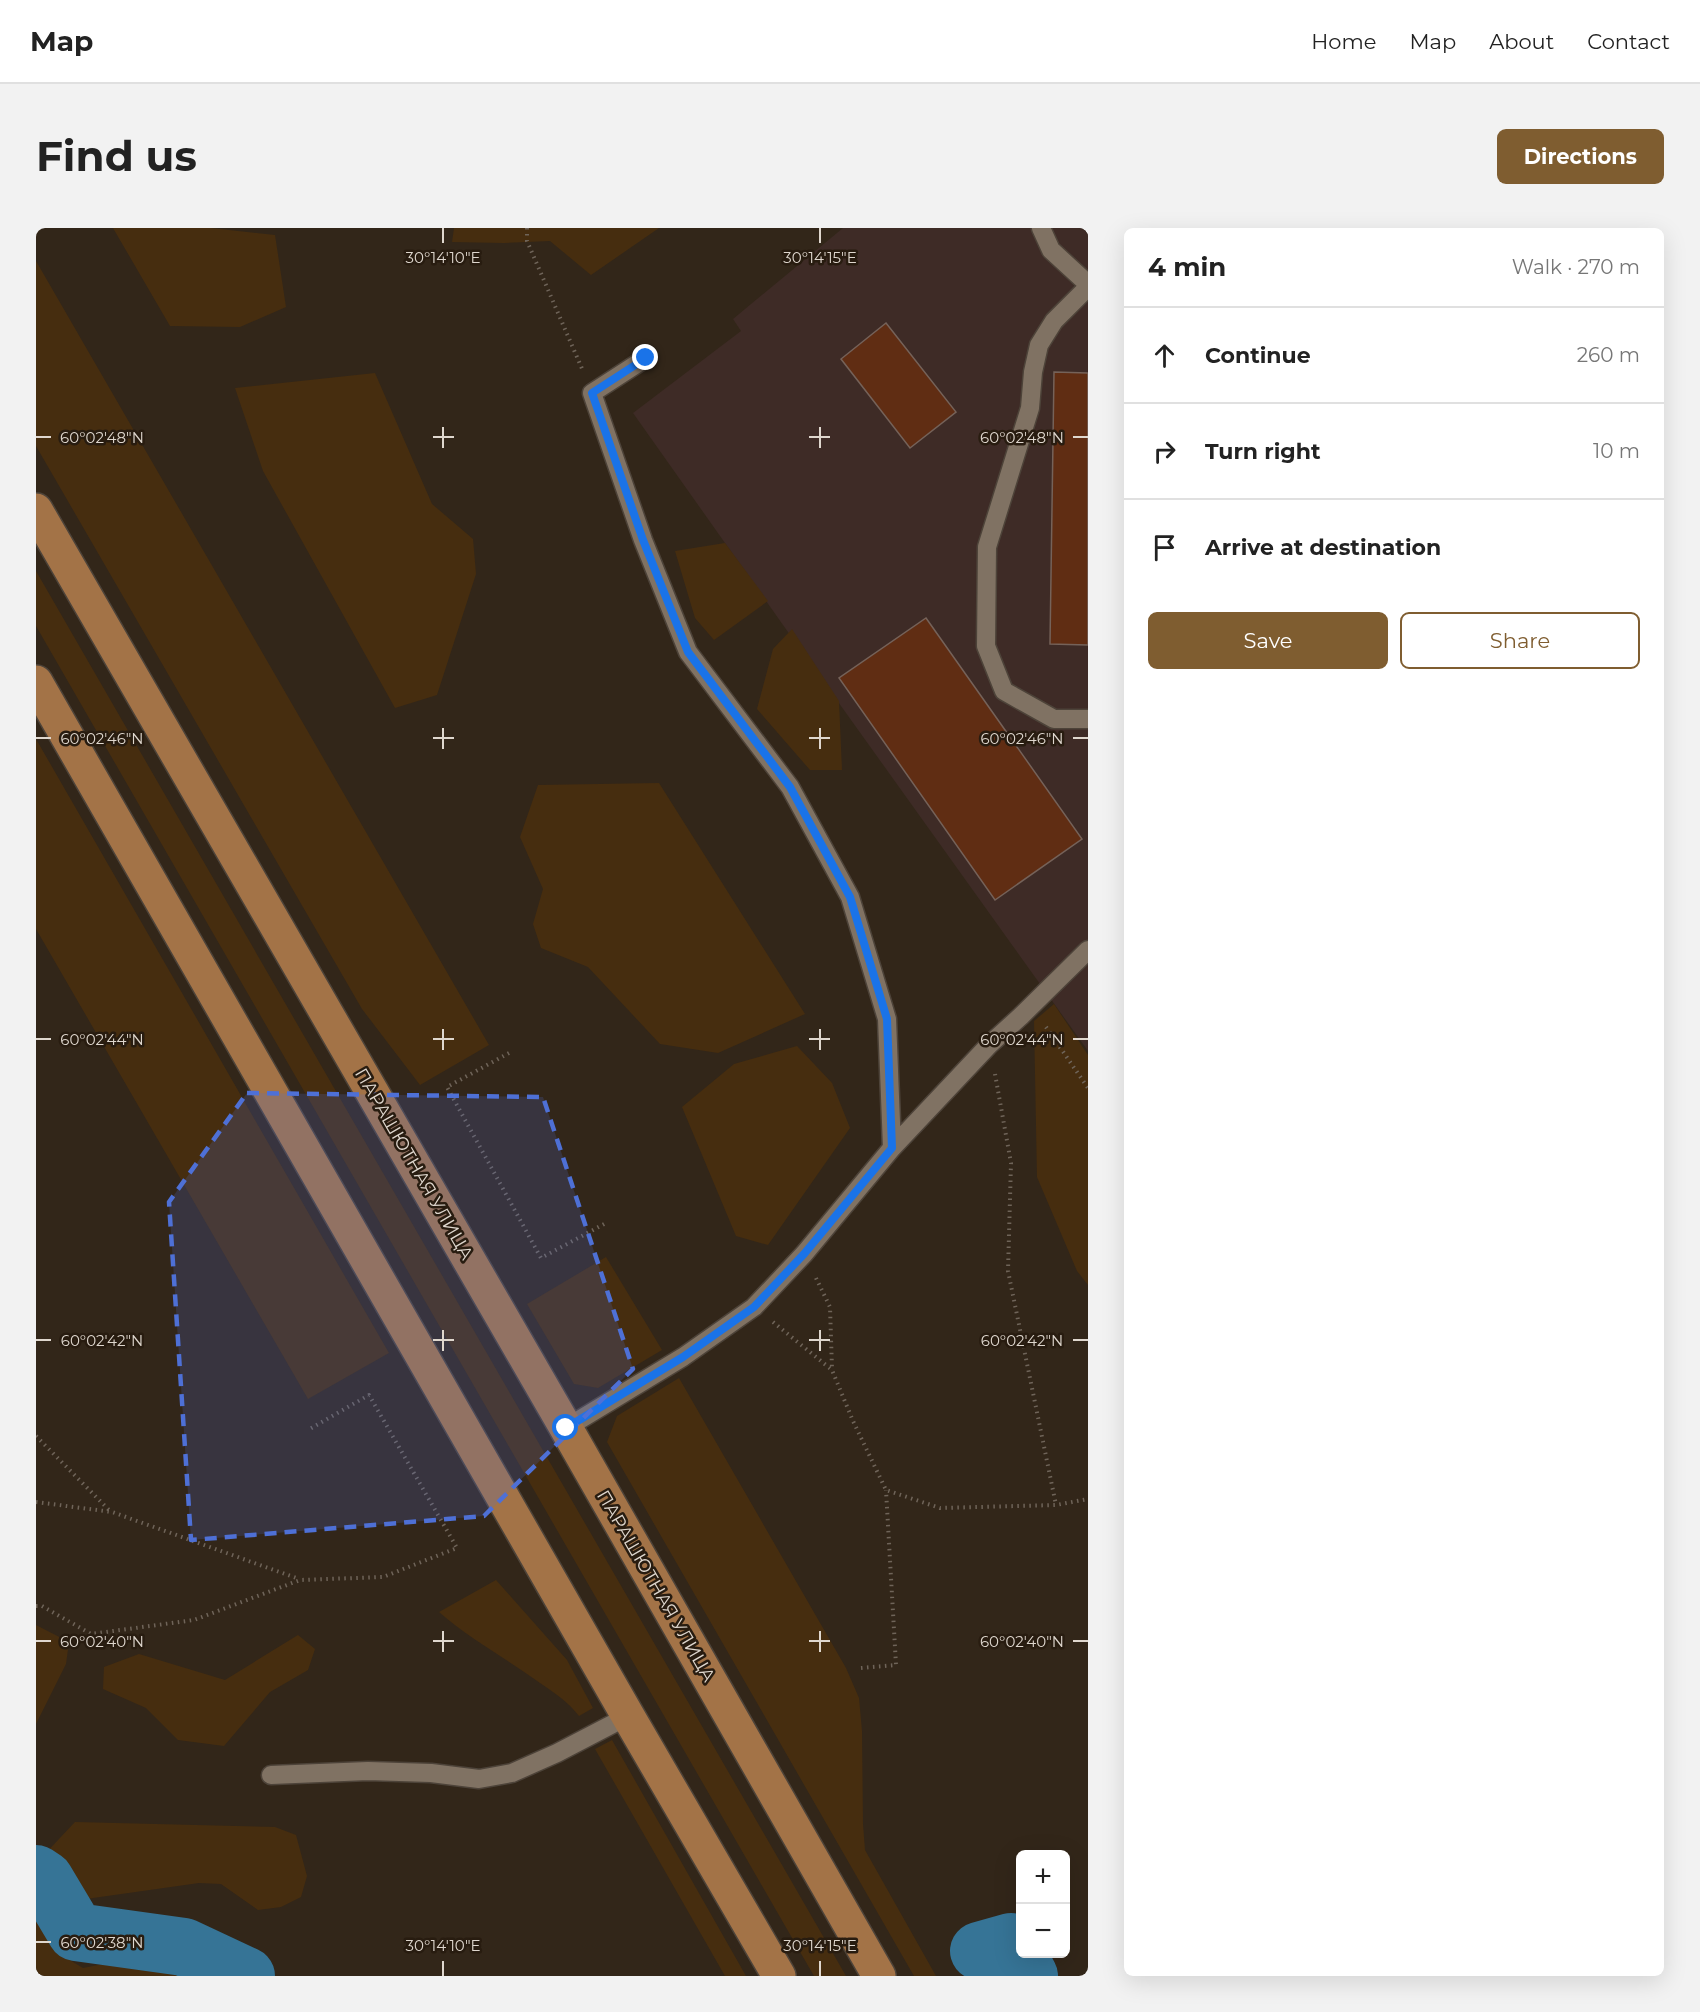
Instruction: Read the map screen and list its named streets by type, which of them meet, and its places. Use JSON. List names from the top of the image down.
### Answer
{
  "streets": {
    "main road": ["ПАРАШЮТНАЯ УЛИЦА"]
  },
  "page": {
    "header": "Map",
    "nav": [
      "Home",
      "Map",
      "About",
      "Contact"
    ],
    "buttons": [
      "Directions",
      ["Save", "Share"]
    ],
    "title": "Find us",
    "heading": ["4 min", "Walk · 270 m"],
    "list": [
      ["Continue", "260 m"],
      ["Turn right", "10 m"],
      "Arrive at destination"
    ],
    "map_buttons": ["+", "−"]
  },
  "coordinates": [
    "30°14'10\"E",
    "30°14'15\"E",
    "60°02'48\"N",
    "60°02'46\"N",
    "60°02'44\"N",
    "60°02'42\"N",
    "60°02'40\"N",
    "60°02'38\"N"
  ]
}
